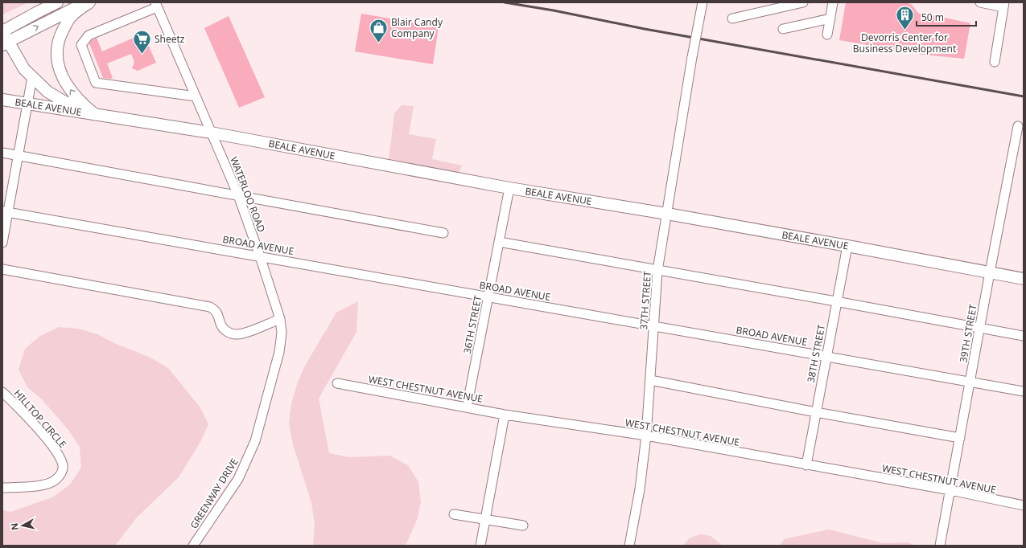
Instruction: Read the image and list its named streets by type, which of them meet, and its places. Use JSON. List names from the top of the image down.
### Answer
{
  "streets": {
    "main road": ["BEALE AVENUE"],
    "street": [
      "WATERLOO ROAD",
      "BROAD AVENUE",
      "37TH STREET",
      "36TH STREET",
      "39TH STREET",
      "38TH STREET",
      "WEST CHESTNUT AVENUE",
      "HILLTOP CIRCLE",
      "GREENWAY DRIVE"
    ]
  },
  "crossings": [
    ["BEALE AVENUE", "WATERLOO ROAD"],
    ["BEALE AVENUE", "37TH STREET"],
    ["BEALE AVENUE", "36TH STREET"],
    ["BEALE AVENUE", "39TH STREET"],
    ["BEALE AVENUE", "38TH STREET"],
    ["WATERLOO ROAD", "BROAD AVENUE"],
    ["WATERLOO ROAD", "GREENWAY DRIVE"],
    ["BROAD AVENUE", "37TH STREET"],
    ["BROAD AVENUE", "36TH STREET"],
    ["BROAD AVENUE", "39TH STREET"],
    ["BROAD AVENUE", "38TH STREET"],
    ["37TH STREET", "WEST CHESTNUT AVENUE"],
    ["36TH STREET", "WEST CHESTNUT AVENUE"],
    ["39TH STREET", "WEST CHESTNUT AVENUE"],
    ["38TH STREET", "WEST CHESTNUT AVENUE"]
  ],
  "places": {
    "building": ["Devorris Center for Business Development"],
    "shop": ["Blair Candy Company"],
    "supermarket": ["Sheetz"]
  },
  "scale_bar": "50 m",
  "north": "left"
}
